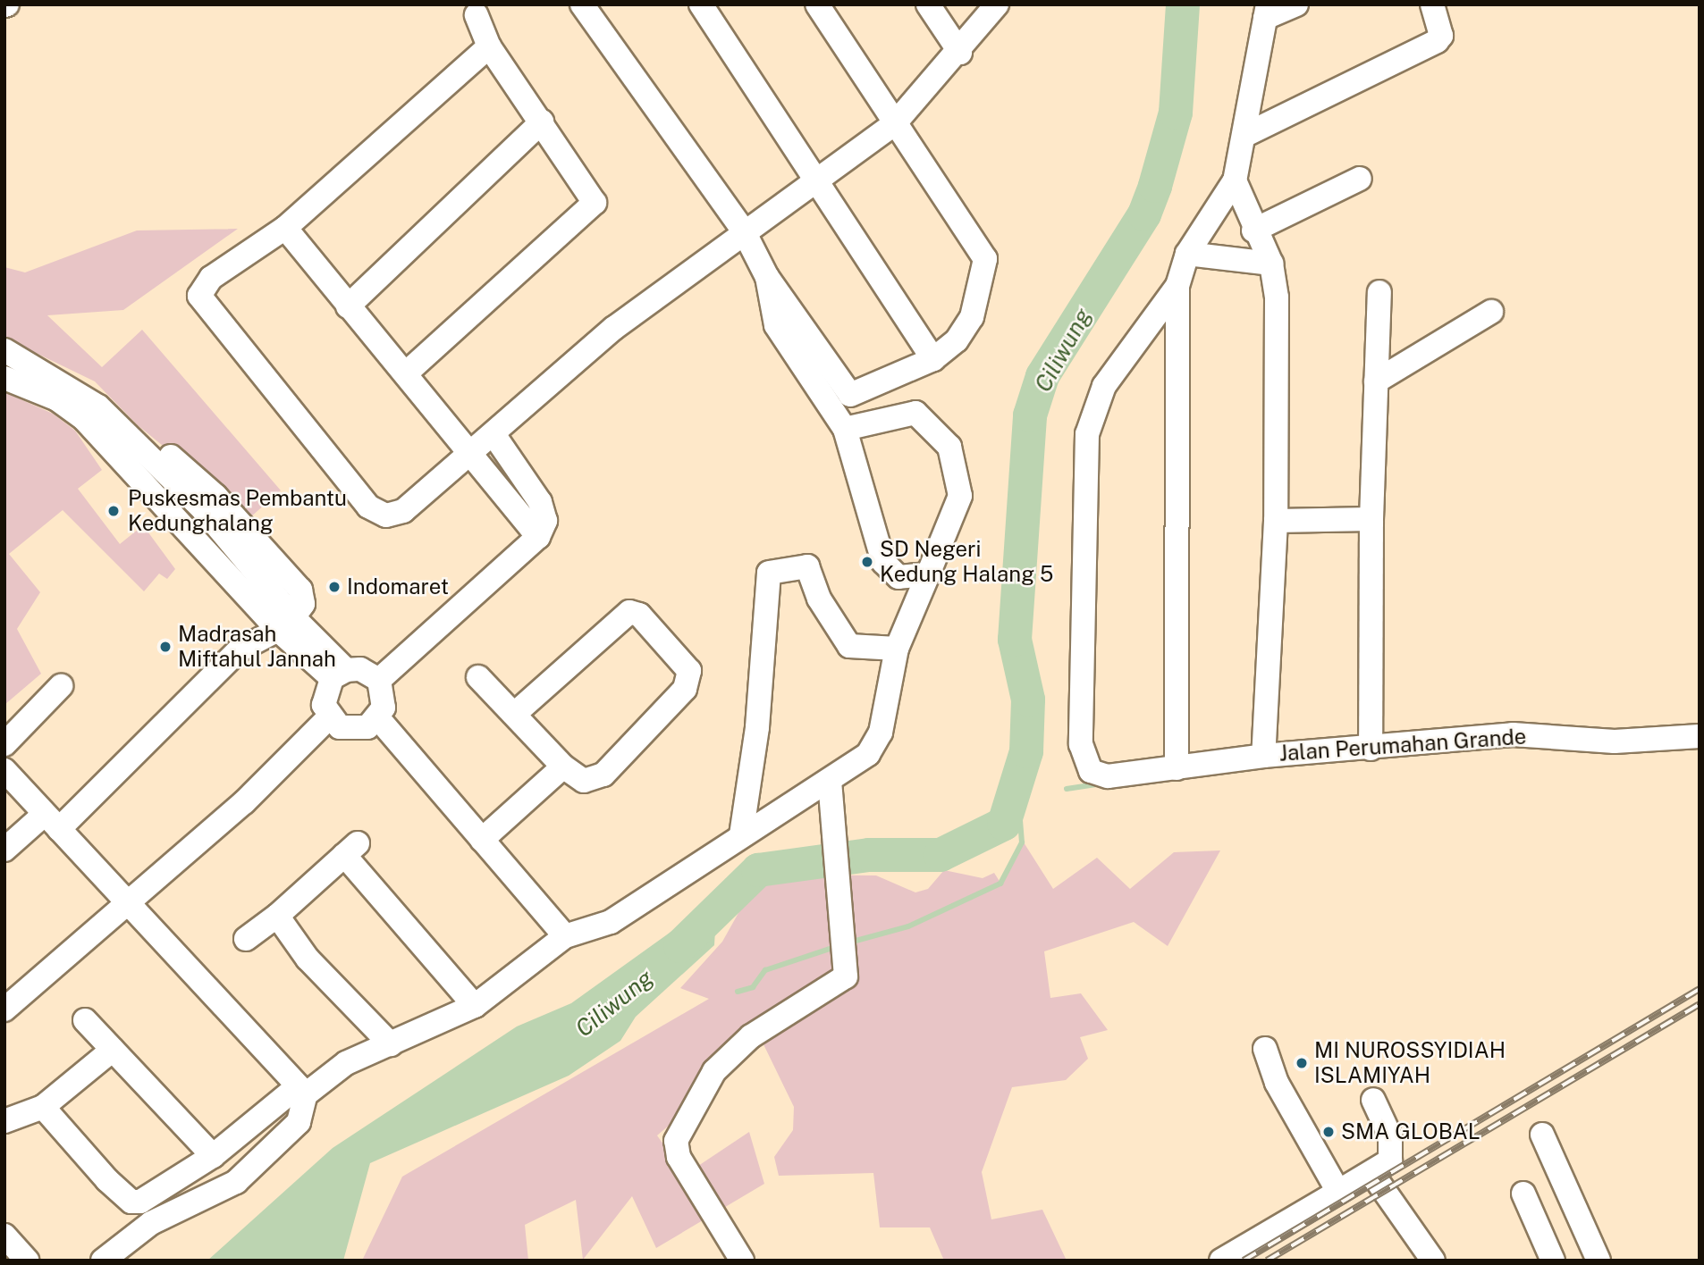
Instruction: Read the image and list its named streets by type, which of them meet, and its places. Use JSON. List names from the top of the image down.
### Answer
{
  "streets": {
    "street": ["Jalan Perumahan Grande"]
  },
  "water": ["Ciliwung"],
  "places": [
    "Puskesmas Pembantu Kedunghalang",
    "SD Negeri Kedung Halang 5",
    "Indomaret",
    "Madrasah Miftahul Jannah",
    "MI NUROSSYIDIAH ISLAMIYAH",
    "SMA GLOBAL"
  ]
}
